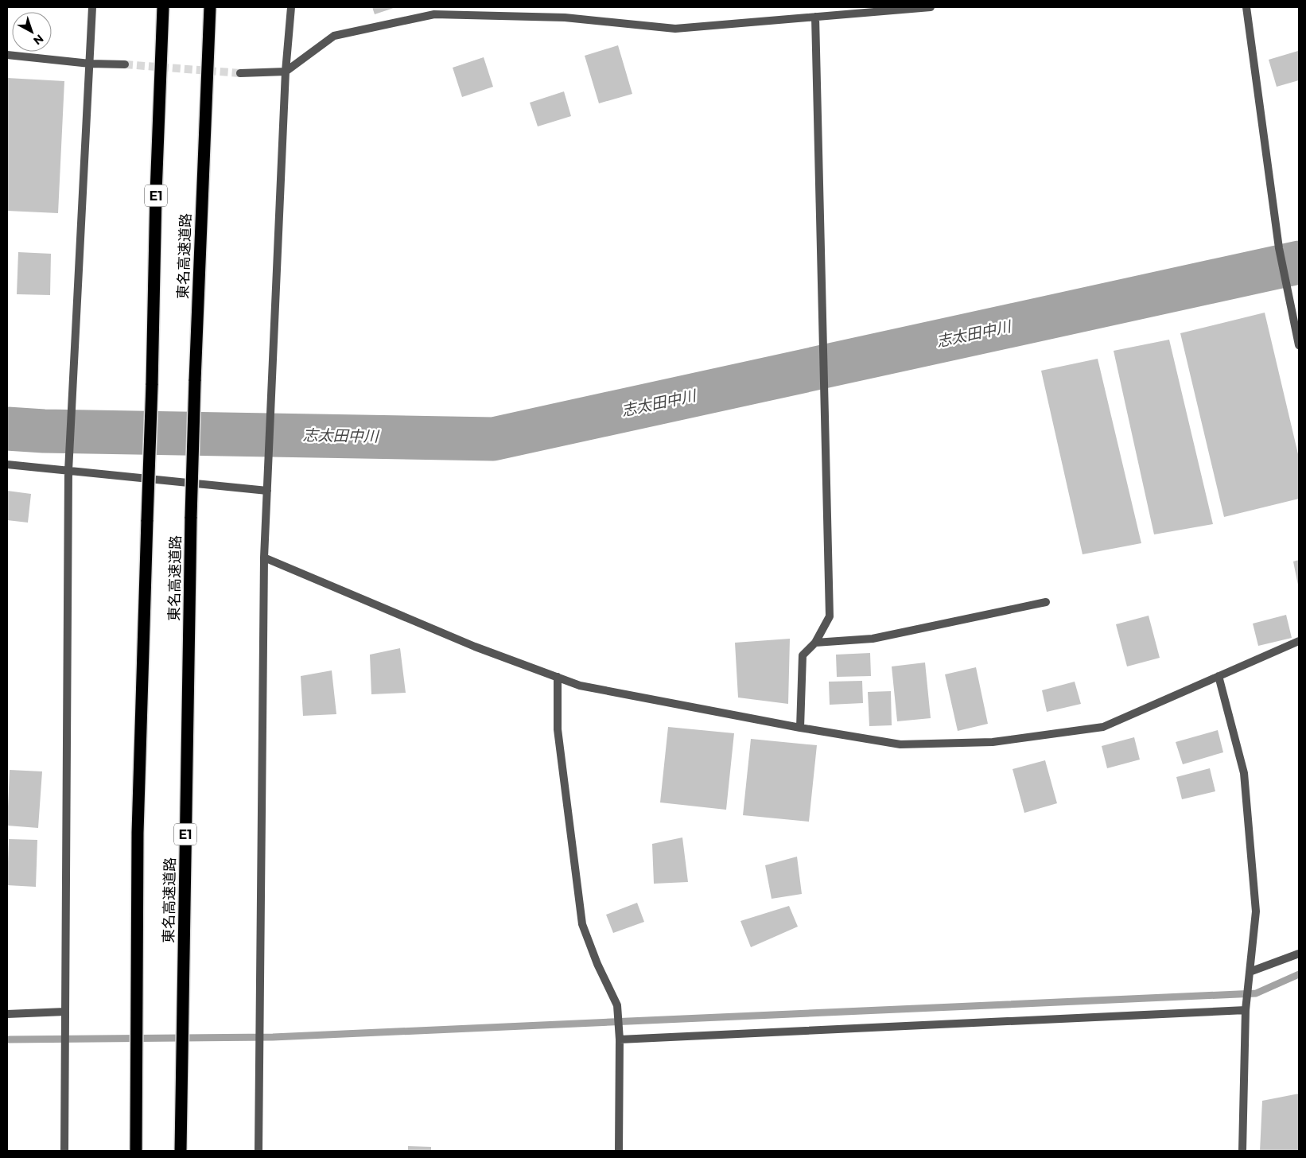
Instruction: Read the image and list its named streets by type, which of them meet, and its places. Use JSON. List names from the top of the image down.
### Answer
{
  "streets": {
    "highway": ["E1", "東名高速道路"]
  },
  "water": ["志太田中川"],
  "north": "bottom right"
}
